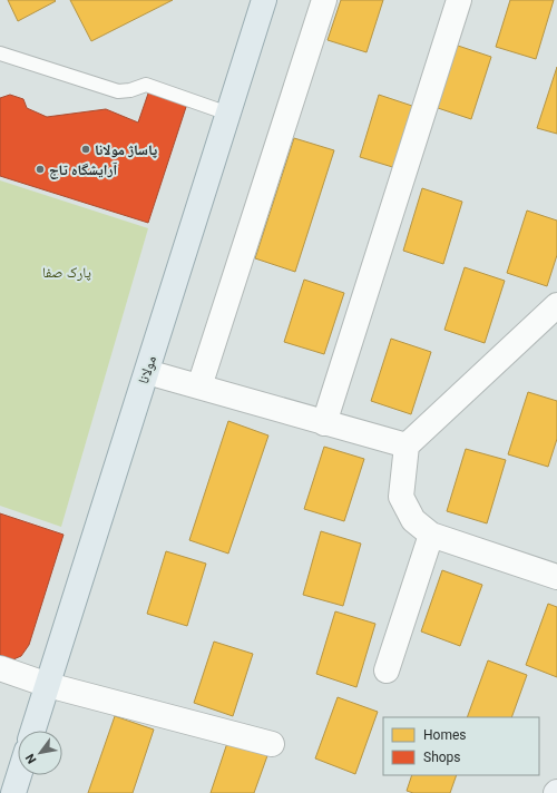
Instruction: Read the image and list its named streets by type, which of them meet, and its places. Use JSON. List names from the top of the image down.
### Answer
{
  "streets": {
    "main road": ["مولانا"]
  },
  "parks": ["پارک صفا"],
  "places": ["پاساژ مولانا", "آرایشگاه تاج"],
  "legend": ["Homes", "Shops"],
  "north": "bottom left"
}
